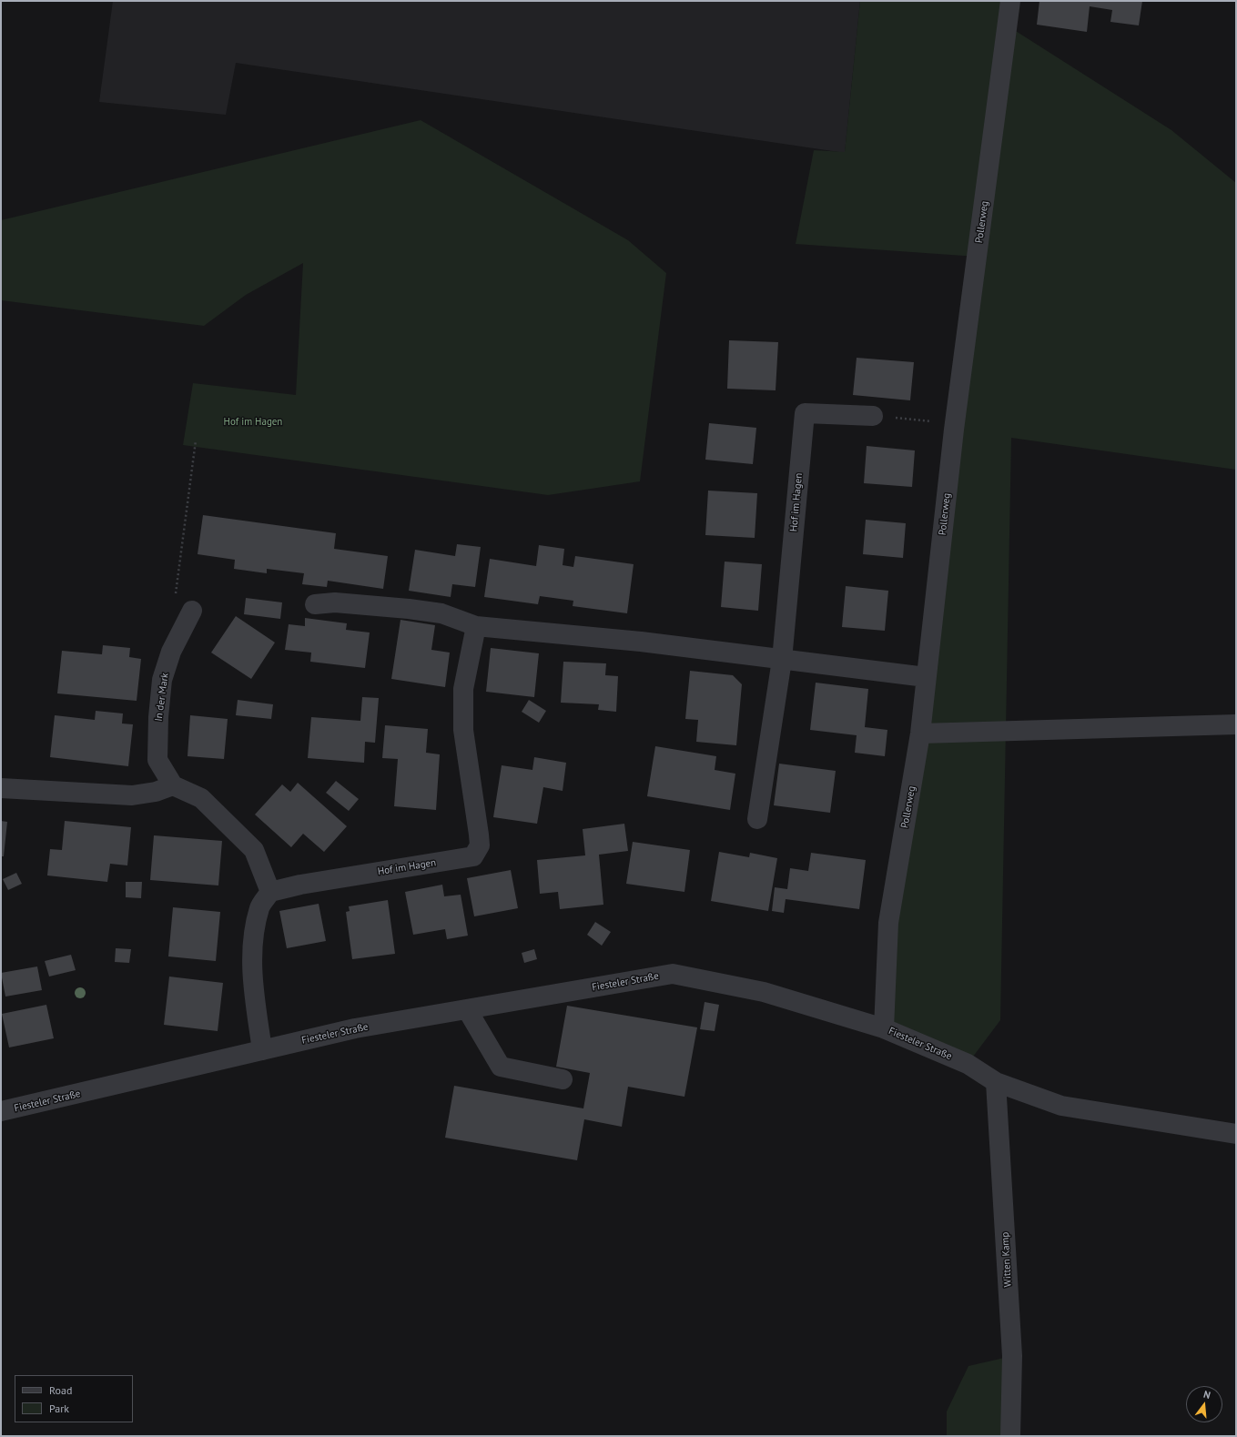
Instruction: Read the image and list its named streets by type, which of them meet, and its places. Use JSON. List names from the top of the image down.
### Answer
{
  "streets": {
    "street": [
      "Pollerweg",
      "Hof im Hagen",
      "In der Mark",
      "Fiesteler Straße",
      "Witten Kamp"
    ]
  },
  "crossings": [
    ["Pollerweg", "Fiesteler Straße"],
    ["Fiesteler Straße", "Witten Kamp"]
  ],
  "parks": ["Hof im Hagen"],
  "legend": ["Road", "Park"],
  "north": "top"
}
